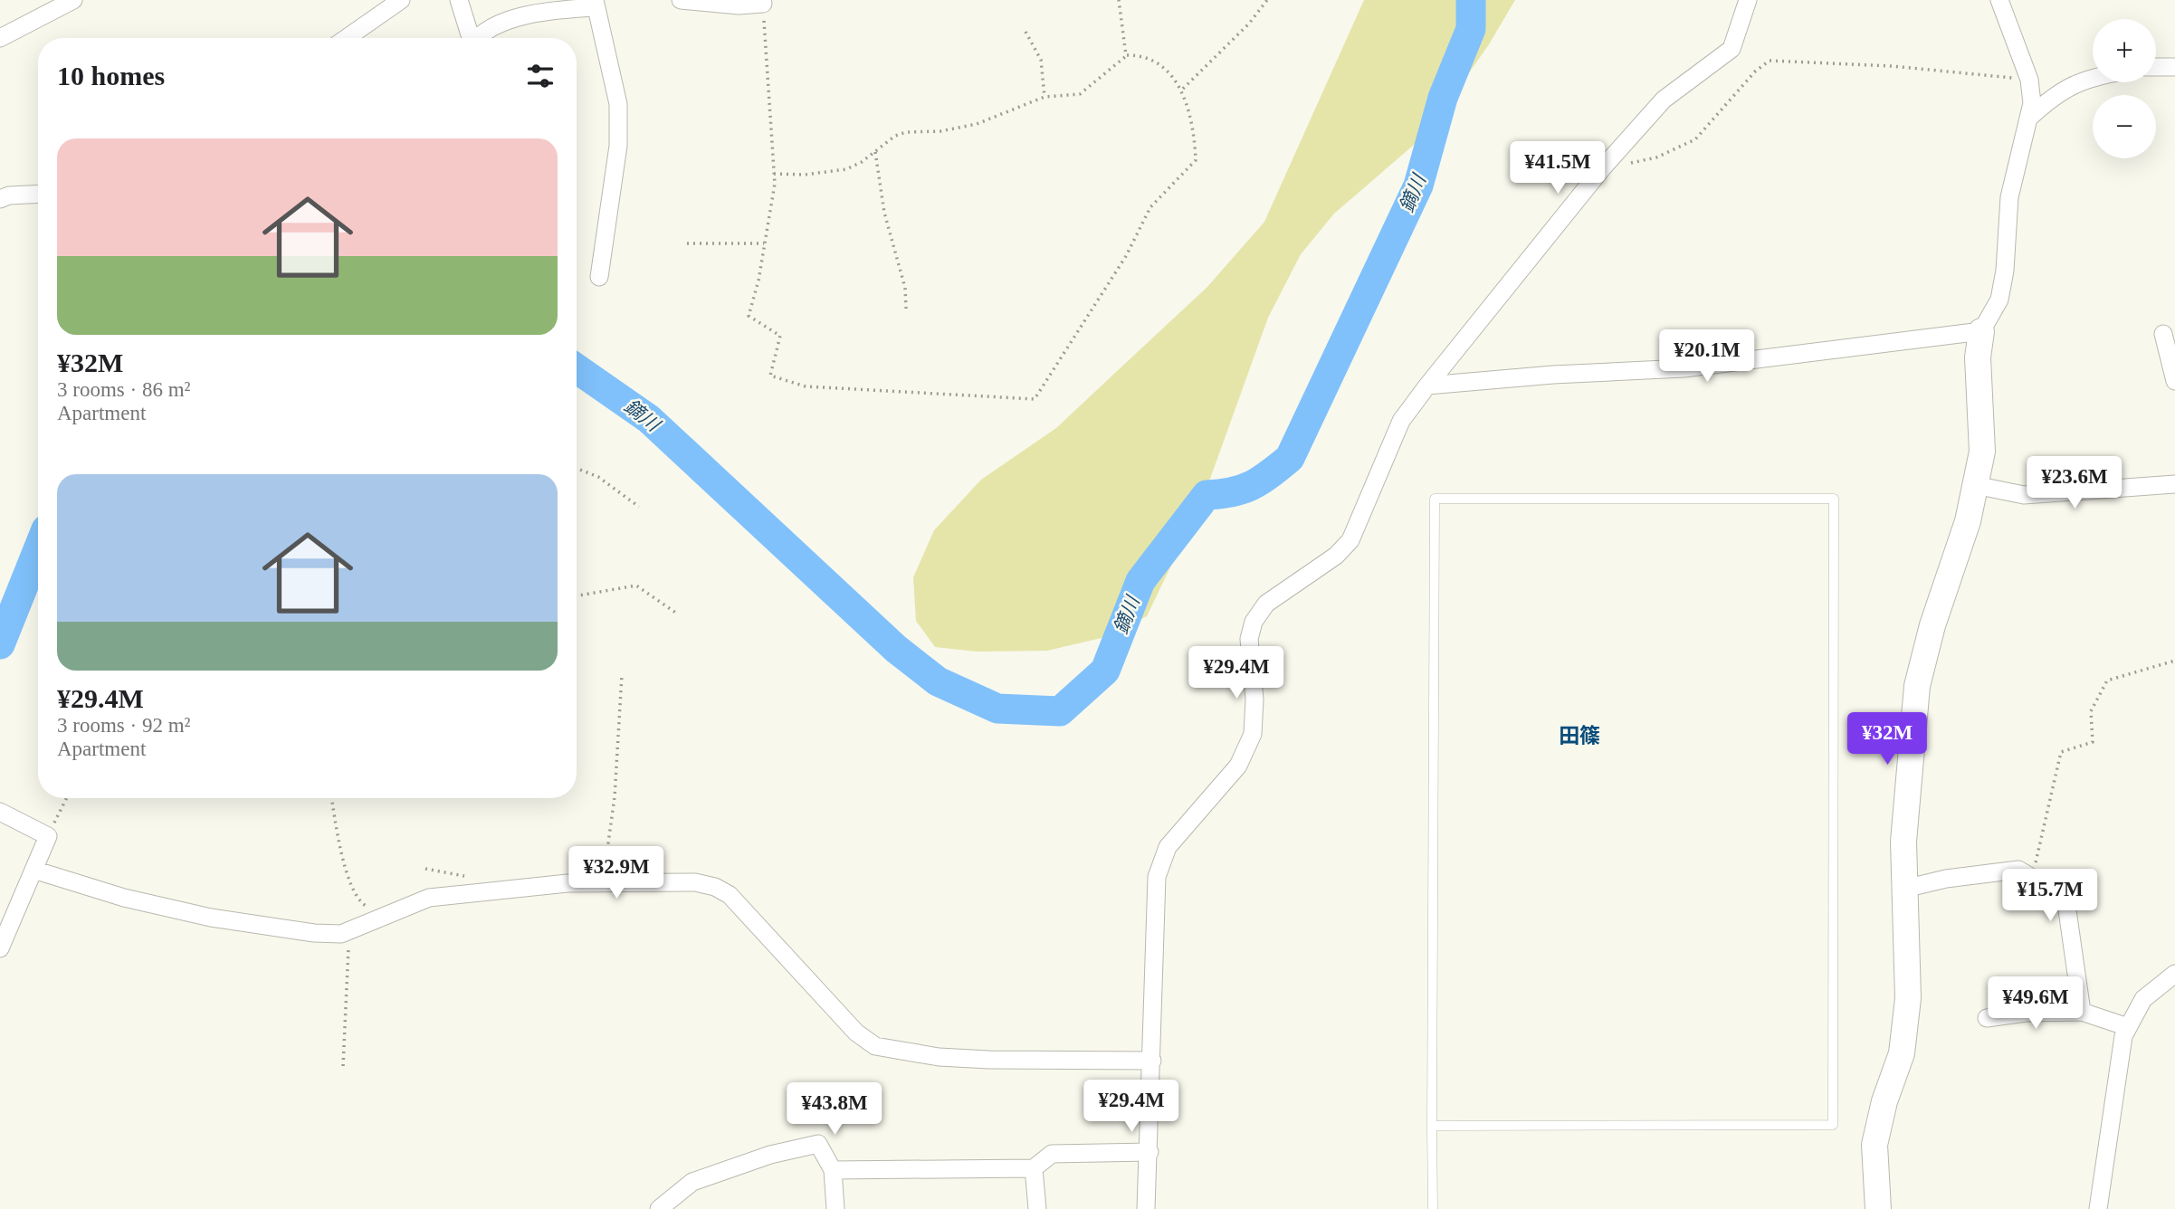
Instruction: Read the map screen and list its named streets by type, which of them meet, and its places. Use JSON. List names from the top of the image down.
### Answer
{
  "districts": ["田篠"],
  "water": ["鏑川"],
  "page": {
    "map_buttons": ["+", "−"],
    "heading": "10 homes",
    "list": [
      {
        "name": "¥32M",
        "note": "3 rooms · 86 m² · Apartment"
      },
      {
        "name": "¥29.4M",
        "note": "3 rooms · 92 m² · Apartment"
      }
    ],
    "price": [
      "¥41.5M",
      "¥20.1M",
      "¥23.6M",
      "¥29.4M",
      "¥32M",
      "¥32.9M",
      "¥15.7M",
      "¥49.6M",
      "¥29.4M",
      "¥43.8M"
    ]
  }
}
